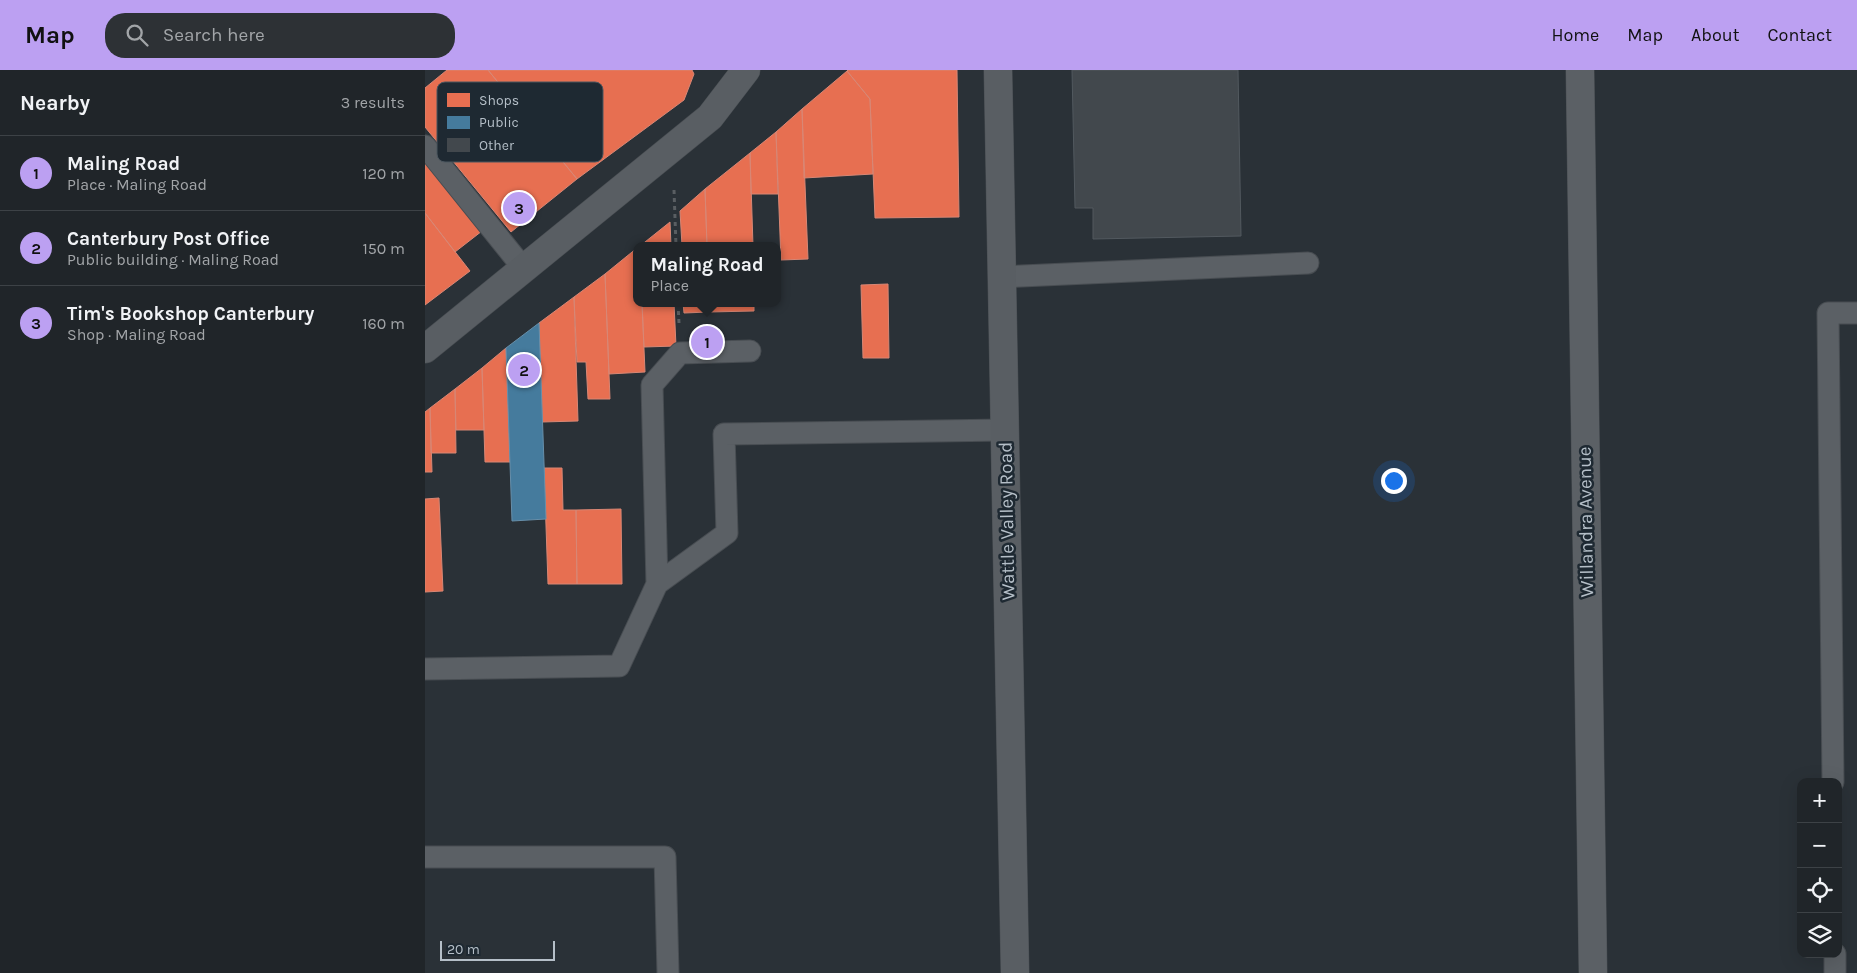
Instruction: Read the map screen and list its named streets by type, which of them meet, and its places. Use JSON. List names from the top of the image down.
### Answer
{
  "streets": {
    "street": ["Wattle Valley Road", "Willandra Avenue"]
  },
  "legend": ["Shops", "Public", "Other"],
  "scale_bar": "20 m",
  "page": {
    "header": "Map",
    "search": "Search here",
    "nav": [
      "Home",
      "Map",
      "About",
      "Contact"
    ],
    "heading": ["Nearby", "3 results"],
    "list": [
      {
        "mark": "1",
        "name": "Maling Road",
        "note": "Place · Maling Road",
        "value": "120 m"
      },
      {
        "mark": "2",
        "name": "Canterbury Post Office",
        "note": "Public building · Maling Road",
        "value": "150 m"
      },
      {
        "mark": "3",
        "name": "Tim's Bookshop Canterbury",
        "note": "Shop · Maling Road",
        "value": "160 m"
      }
    ],
    "pins": ["3", "1", "2"],
    "popup": ["Maling Road", "Place"],
    "map_buttons": ["+", "−"],
    "scale": "20 m"
  }
}
